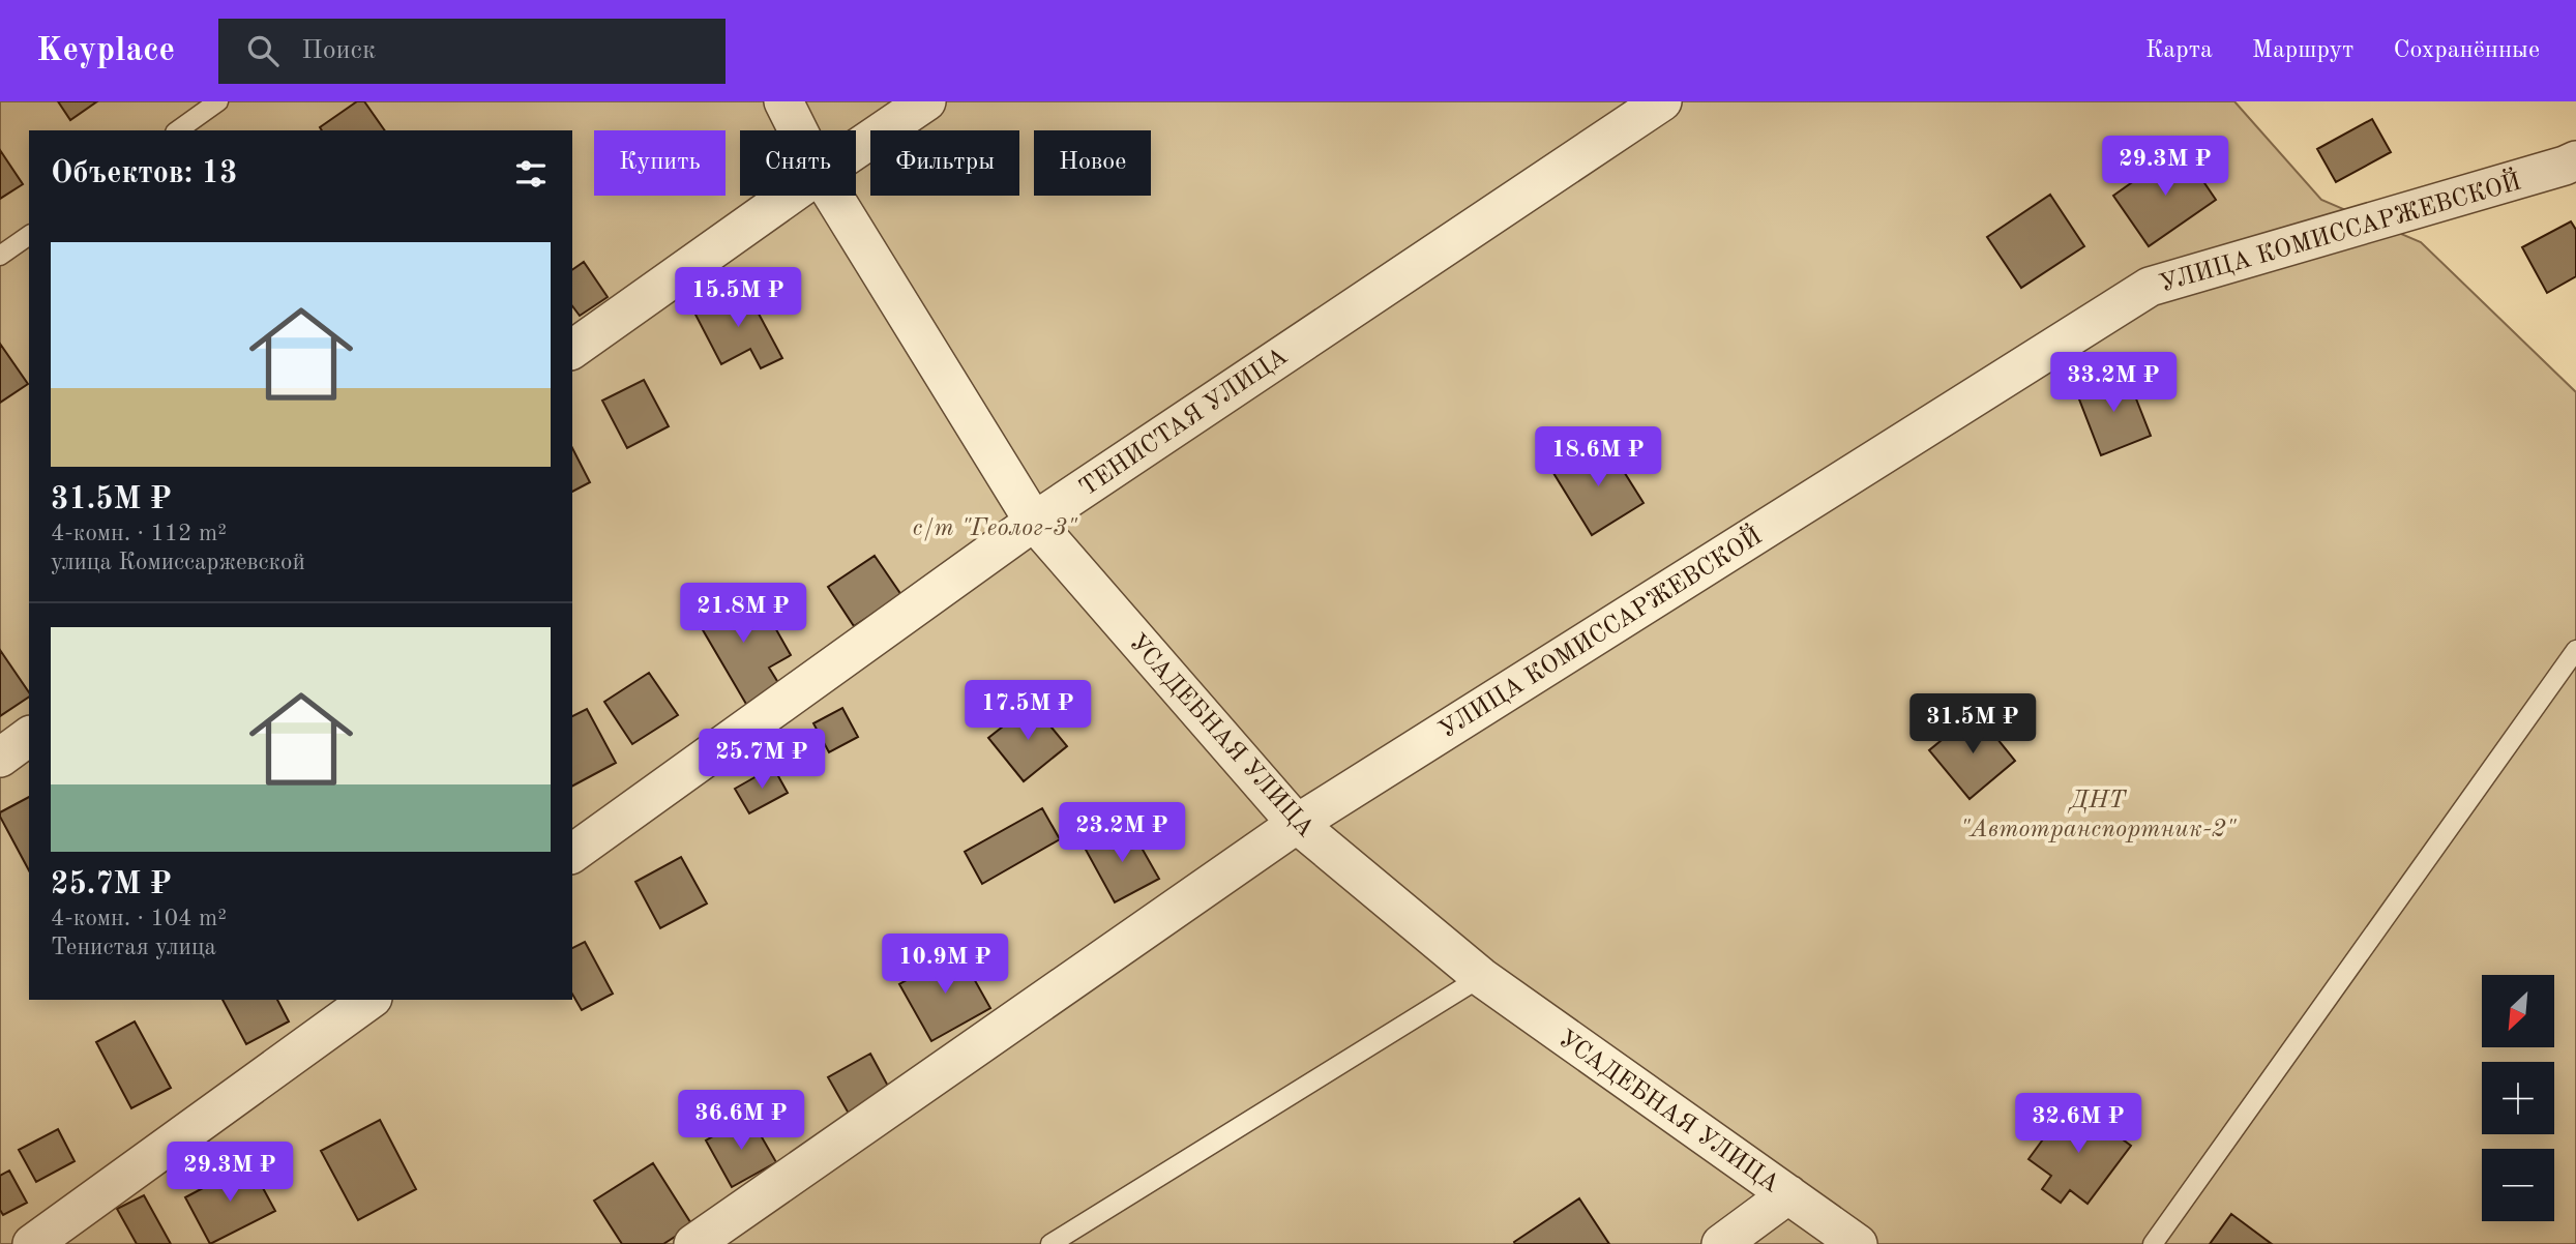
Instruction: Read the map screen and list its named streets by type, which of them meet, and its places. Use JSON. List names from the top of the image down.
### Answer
{
  "streets": {
    "street": ["УЛИЦА КОМИССАРЖЕВСКОЙ", "ТЕНИСТАЯ УЛИЦА", "УСАДЕБНАЯ УЛИЦА"]
  },
  "crossings": [
    ["УЛИЦА КОМИССАРЖЕВСКОЙ", "УСАДЕБНАЯ УЛИЦА"],
    ["ТЕНИСТАЯ УЛИЦА", "УСАДЕБНАЯ УЛИЦА"]
  ],
  "parks": ["с/т \"Геолог-3\"", "ДНТ \"Автотранспортник-2\""],
  "north": "bottom left",
  "page": {
    "header": "Keyplace",
    "search": "Поиск",
    "nav": ["Карта", "Маршрут", "Сохранённые"],
    "chip": [
      "Купить",
      "Снять",
      "Фильтры",
      "Новое"
    ],
    "heading": "Объектов: 13",
    "price": [
      "29.3M ₽",
      "15.5M ₽",
      "33.2M ₽",
      "18.6M ₽",
      "21.8M ₽",
      "17.5M ₽",
      "31.5M ₽",
      "25.7M ₽",
      "23.2M ₽",
      "10.9M ₽",
      "36.6M ₽",
      "32.6M ₽",
      "29.3M ₽"
    ],
    "list": [
      {
        "name": "31.5M ₽",
        "note": "4-комн. · 112 m² · улица Комиссаржевской"
      },
      {
        "name": "25.7M ₽",
        "note": "4-комн. · 104 m² · Тенистая улица"
      }
    ],
    "map_buttons": ["+", "−"]
  }
}
